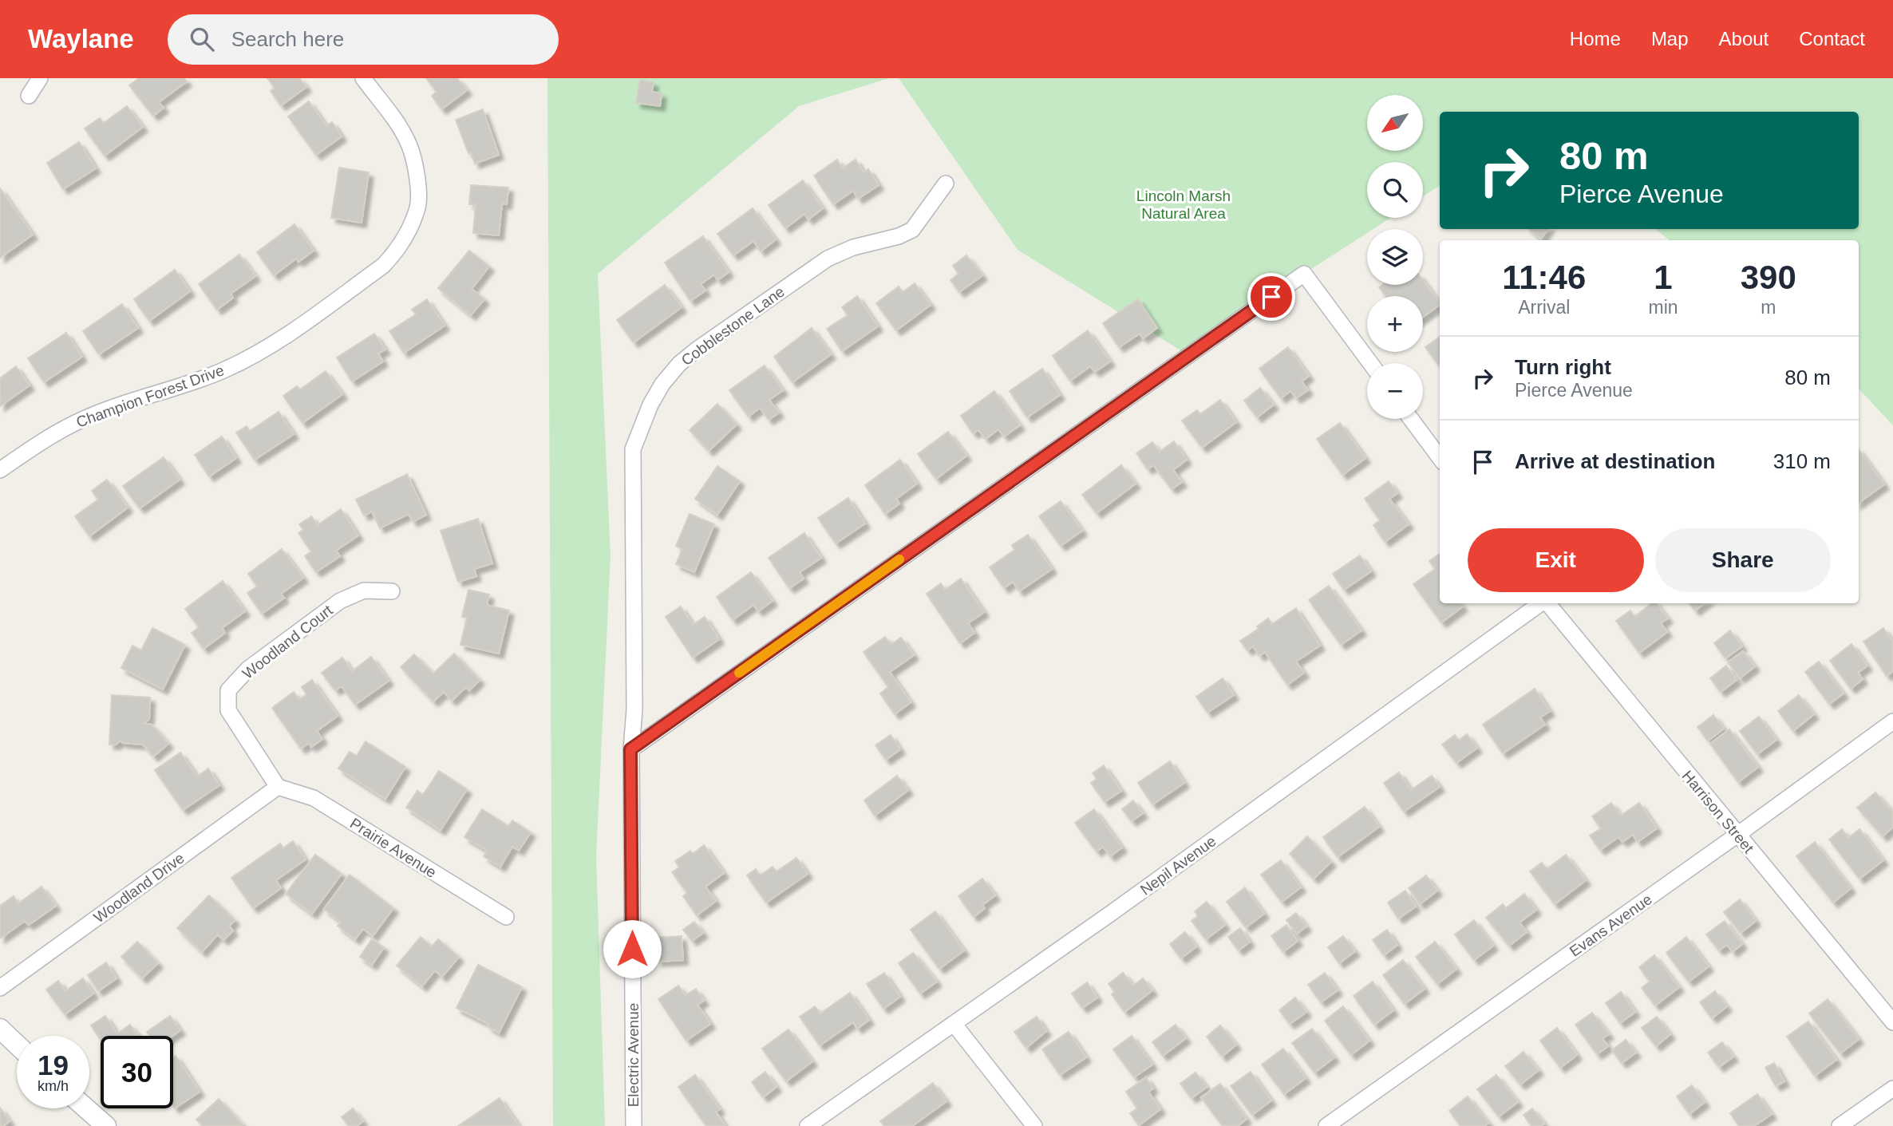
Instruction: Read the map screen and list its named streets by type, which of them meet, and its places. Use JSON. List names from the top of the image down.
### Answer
{
  "streets": {
    "street": [
      "Cobblestone Lane",
      "Champion Forest Drive",
      "Woodland Court",
      "Harrison Street",
      "Prairie Avenue",
      "Nepil Avenue",
      "Woodland Drive",
      "Evans Avenue",
      "Electric Avenue"
    ]
  },
  "crossings": [
    ["Cobblestone Lane", "Electric Avenue"],
    ["Woodland Court", "Prairie Avenue"],
    ["Woodland Court", "Woodland Drive"],
    ["Harrison Street", "Evans Avenue"],
    ["Prairie Avenue", "Woodland Drive"]
  ],
  "parks": ["Lincoln Marsh Natural Area"],
  "north": "bottom left",
  "page": {
    "header": "Waylane",
    "search": "Search here",
    "nav": [
      "Home",
      "Map",
      "About",
      "Contact"
    ],
    "map_buttons": ["+", "−"],
    "turn": ["80 m", "Pierce Avenue"],
    "eta": [
      "11:46",
      "Arrival",
      "1",
      "min",
      "390",
      "m"
    ],
    "list": [
      {
        "name": "Turn right",
        "note": "Pierce Avenue",
        "value": "80 m"
      },
      {
        "name": "Arrive at destination",
        "value": "310 m"
      }
    ],
    "buttons": ["Exit", "Share"],
    "speed": "19 km/h",
    "limit": "30"
  }
}
